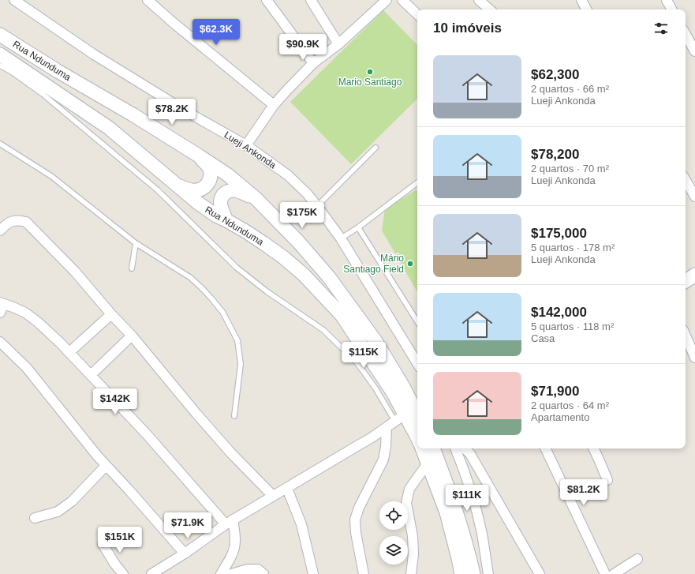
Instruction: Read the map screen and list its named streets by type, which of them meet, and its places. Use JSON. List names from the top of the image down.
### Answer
{
  "streets": {
    "main road": ["Rua Ndunduma"],
    "street": ["Lueji Ankonda"]
  },
  "places": ["Mario Santiago", "Mário Santiago Field"],
  "page": {
    "heading": "10 imóveis",
    "price": [
      "$62.3K",
      "$90.9K",
      "$78.2K",
      "$175K",
      "$115K",
      "$142K",
      "$81.2K",
      "$111K",
      "$71.9K",
      "$151K"
    ],
    "list": [
      {
        "name": "$62,300",
        "note": "2 quartos · 66 m² · Lueji Ankonda"
      },
      {
        "name": "$78,200",
        "note": "2 quartos · 70 m² · Lueji Ankonda"
      },
      {
        "name": "$175,000",
        "note": "5 quartos · 178 m² · Lueji Ankonda"
      },
      {
        "name": "$142,000",
        "note": "5 quartos · 118 m² · Casa"
      },
      {
        "name": "$71,900",
        "note": "2 quartos · 64 m² · Apartamento"
      }
    ]
  }
}
